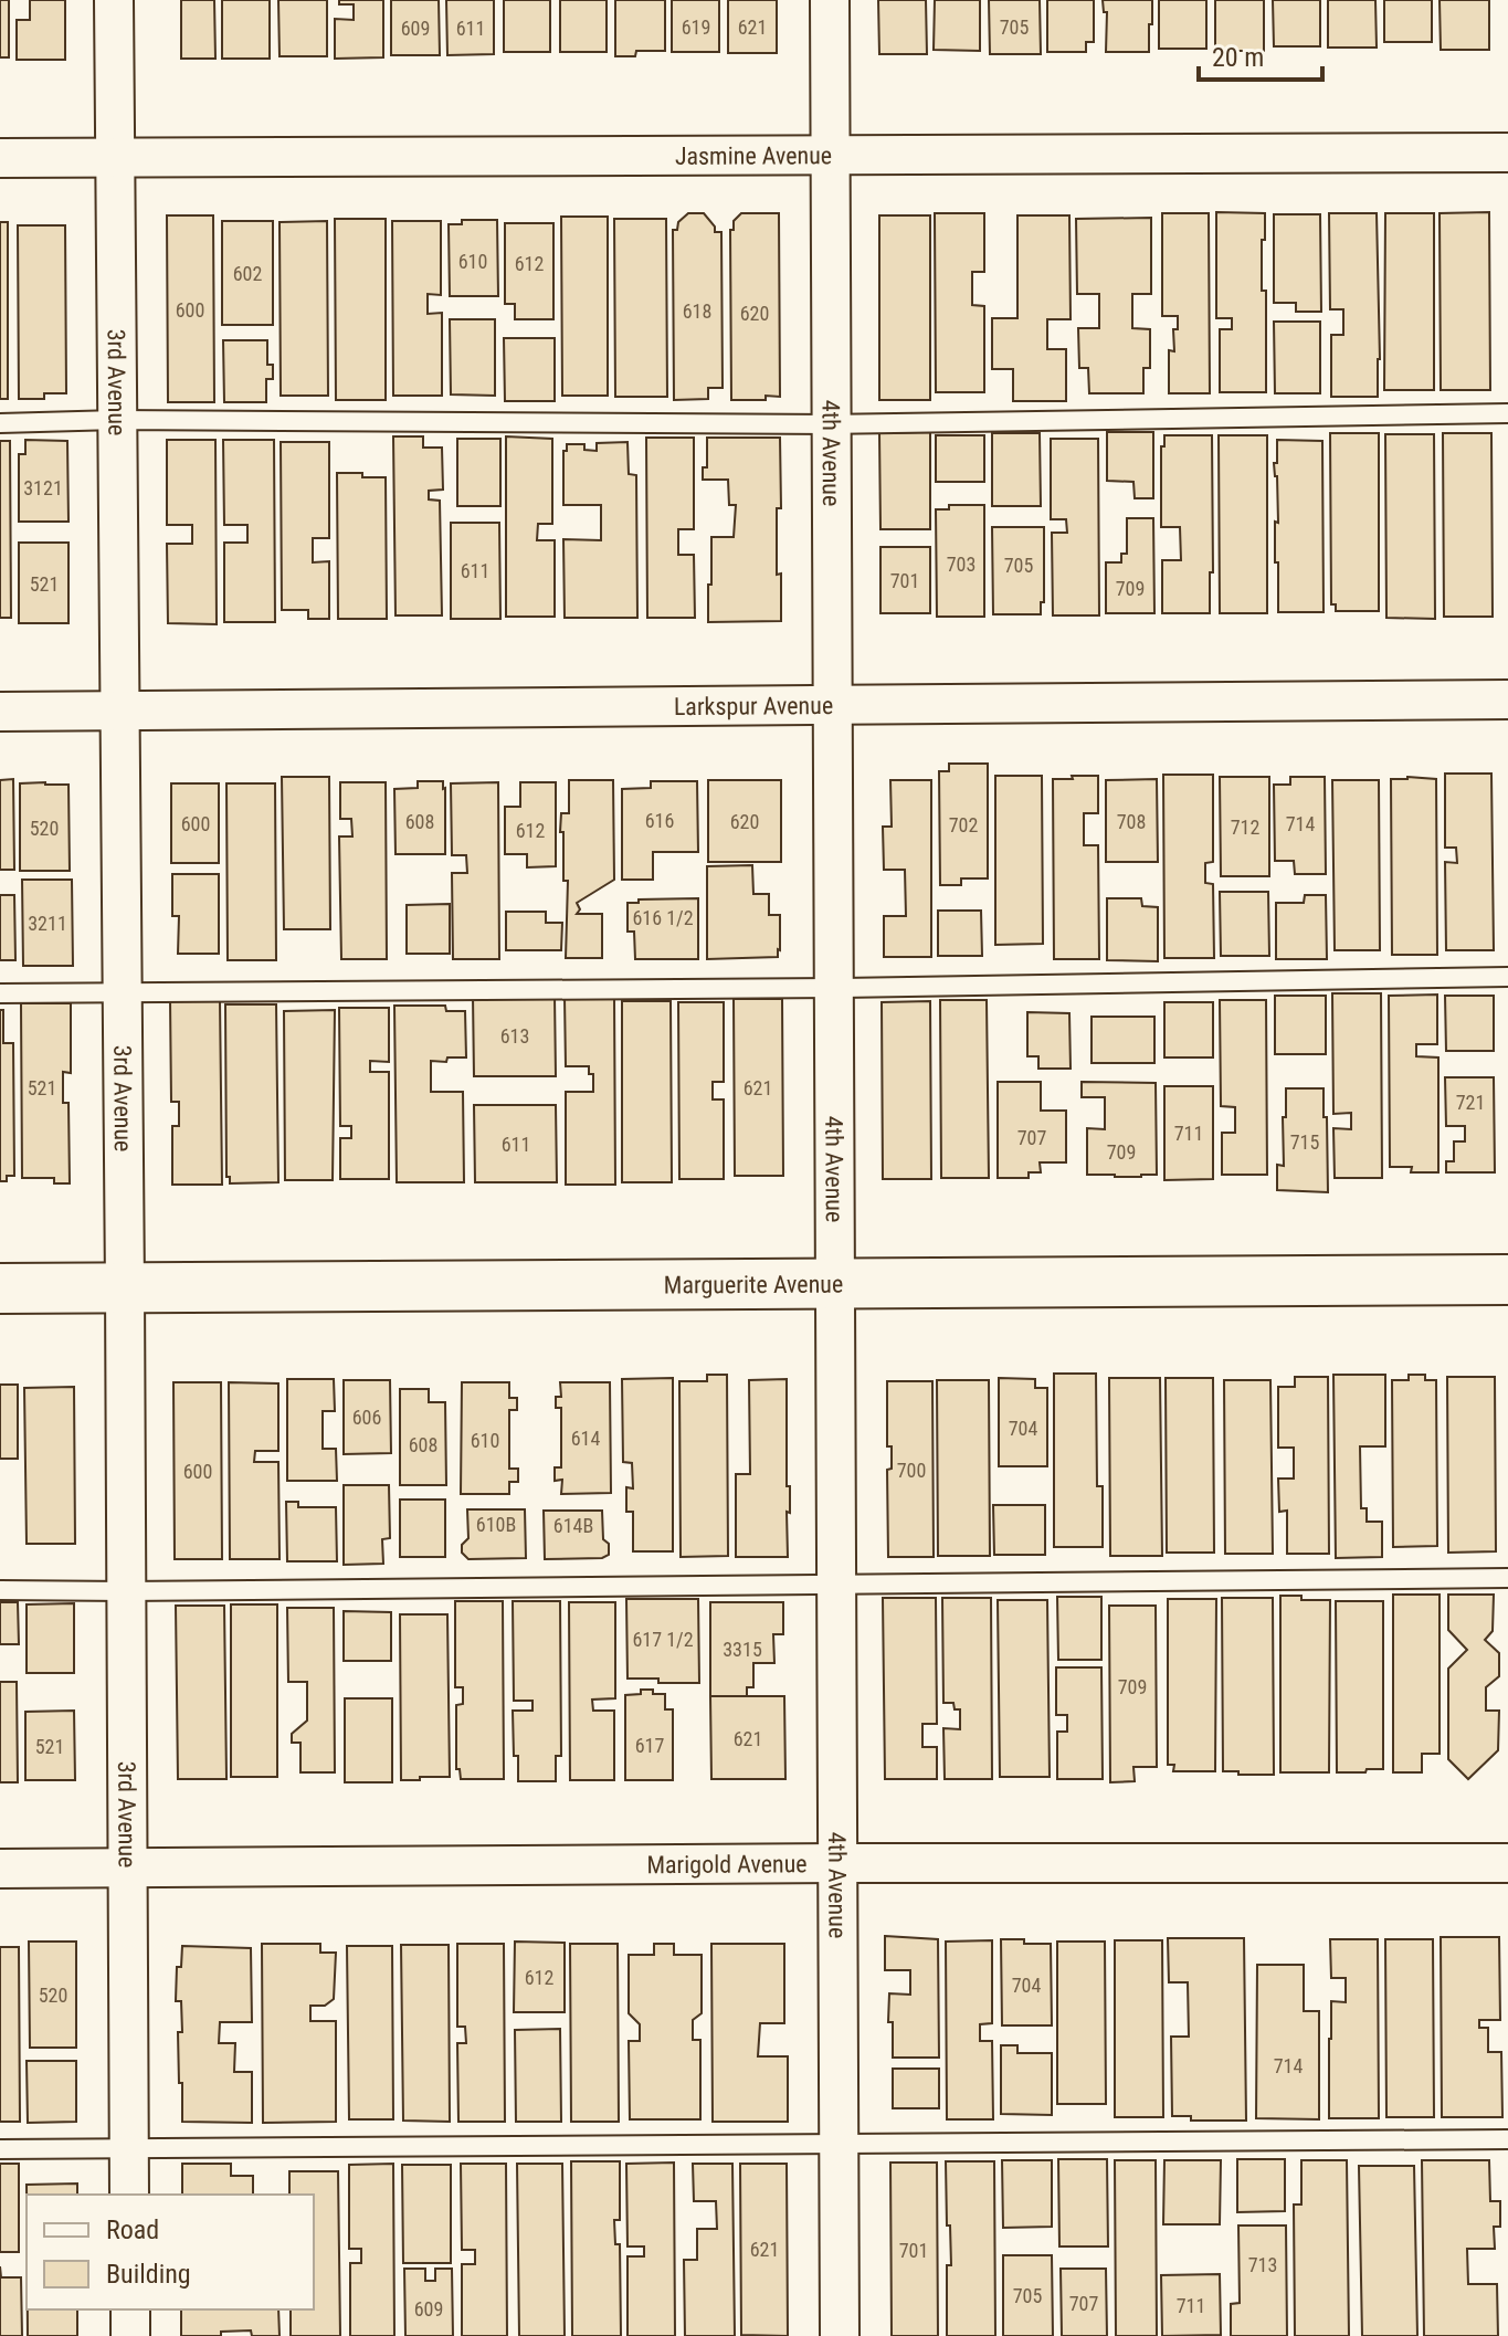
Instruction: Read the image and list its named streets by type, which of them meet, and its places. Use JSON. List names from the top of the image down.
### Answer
{
  "streets": {
    "street": [
      "Jasmine Avenue",
      "3rd Avenue",
      "4th Avenue",
      "Larkspur Avenue",
      "Marguerite Avenue",
      "Marigold Avenue"
    ]
  },
  "crossings": [
    ["Jasmine Avenue", "3rd Avenue"],
    ["Jasmine Avenue", "4th Avenue"],
    ["3rd Avenue", "Larkspur Avenue"],
    ["3rd Avenue", "Marguerite Avenue"],
    ["3rd Avenue", "Marigold Avenue"],
    ["4th Avenue", "Larkspur Avenue"],
    ["4th Avenue", "Marguerite Avenue"],
    ["4th Avenue", "Marigold Avenue"]
  ],
  "house_numbers": [
    "619",
    "621",
    "705",
    "609",
    "611",
    "610",
    "612",
    "602",
    "600",
    "618",
    "620",
    "3121",
    "703",
    "705",
    "611",
    "701",
    "521",
    "709",
    "616",
    "608",
    "620",
    "708",
    "600",
    "714",
    "702",
    "712",
    "520",
    "612",
    "616 1/2",
    "3211",
    "613",
    "521",
    "621",
    "721",
    "711",
    "707",
    "715",
    "611",
    "709",
    "606",
    "704",
    "614",
    "610",
    "608",
    "700",
    "600",
    "610B",
    "614B",
    "617 1/2",
    "3315",
    "709",
    "621",
    "617",
    "521",
    "612",
    "704",
    "520",
    "714",
    "621",
    "701",
    "713",
    "705",
    "707",
    "711",
    "609"
  ],
  "legend": ["Road", "Building"],
  "scale_bar": "20 m"
}
